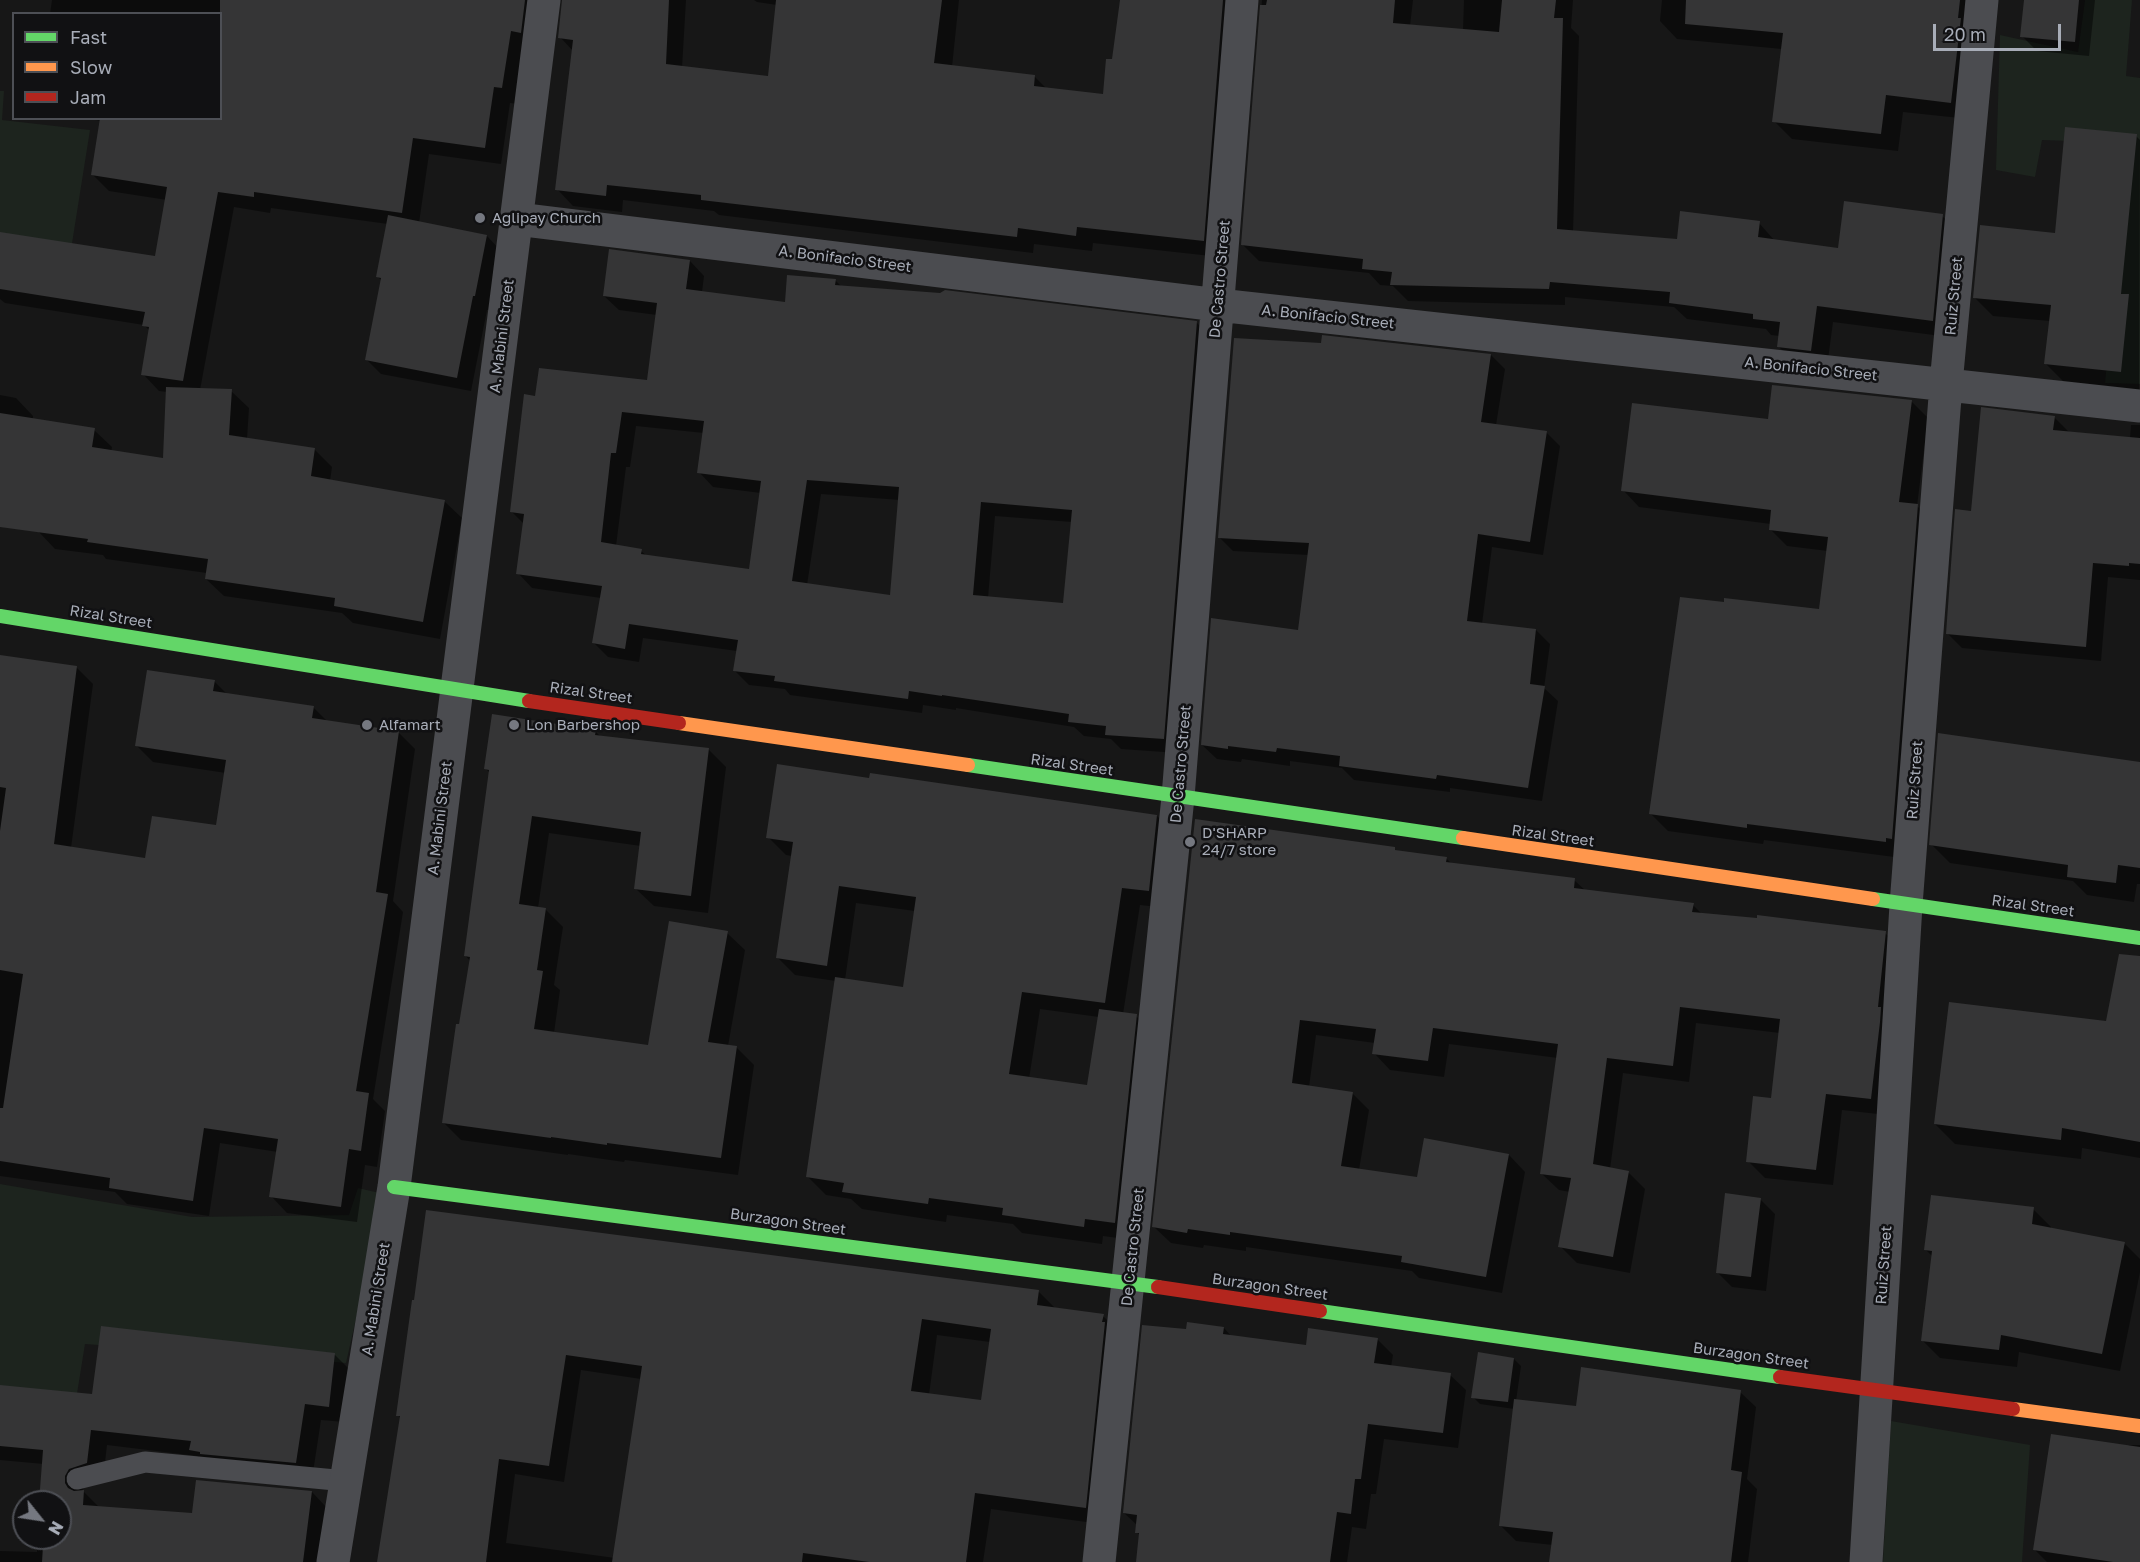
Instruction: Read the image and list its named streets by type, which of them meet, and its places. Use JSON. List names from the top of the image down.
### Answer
{
  "streets": {
    "main road": ["Rizal Street", "Burzagon Street"],
    "street": [
      "A. Bonifacio Street",
      "De Castro Street",
      "Ruiz Street",
      "A. Mabini Street"
    ]
  },
  "crossings": [
    ["A. Bonifacio Street", "De Castro Street"],
    ["A. Bonifacio Street", "Ruiz Street"],
    ["A. Bonifacio Street", "A. Mabini Street"],
    ["De Castro Street", "Rizal Street"],
    ["De Castro Street", "Burzagon Street"],
    ["Ruiz Street", "Rizal Street"],
    ["Ruiz Street", "Burzagon Street"],
    ["A. Mabini Street", "Rizal Street"],
    ["A. Mabini Street", "Burzagon Street"]
  ],
  "places": [
    "Aglipay Church",
    "Alfamart",
    "Lon Barbershop",
    "D'SHARP 24/7 store"
  ],
  "legend": ["Fast", "Slow", "Jam"],
  "scale_bar": "20 m",
  "north": "bottom right"
}
